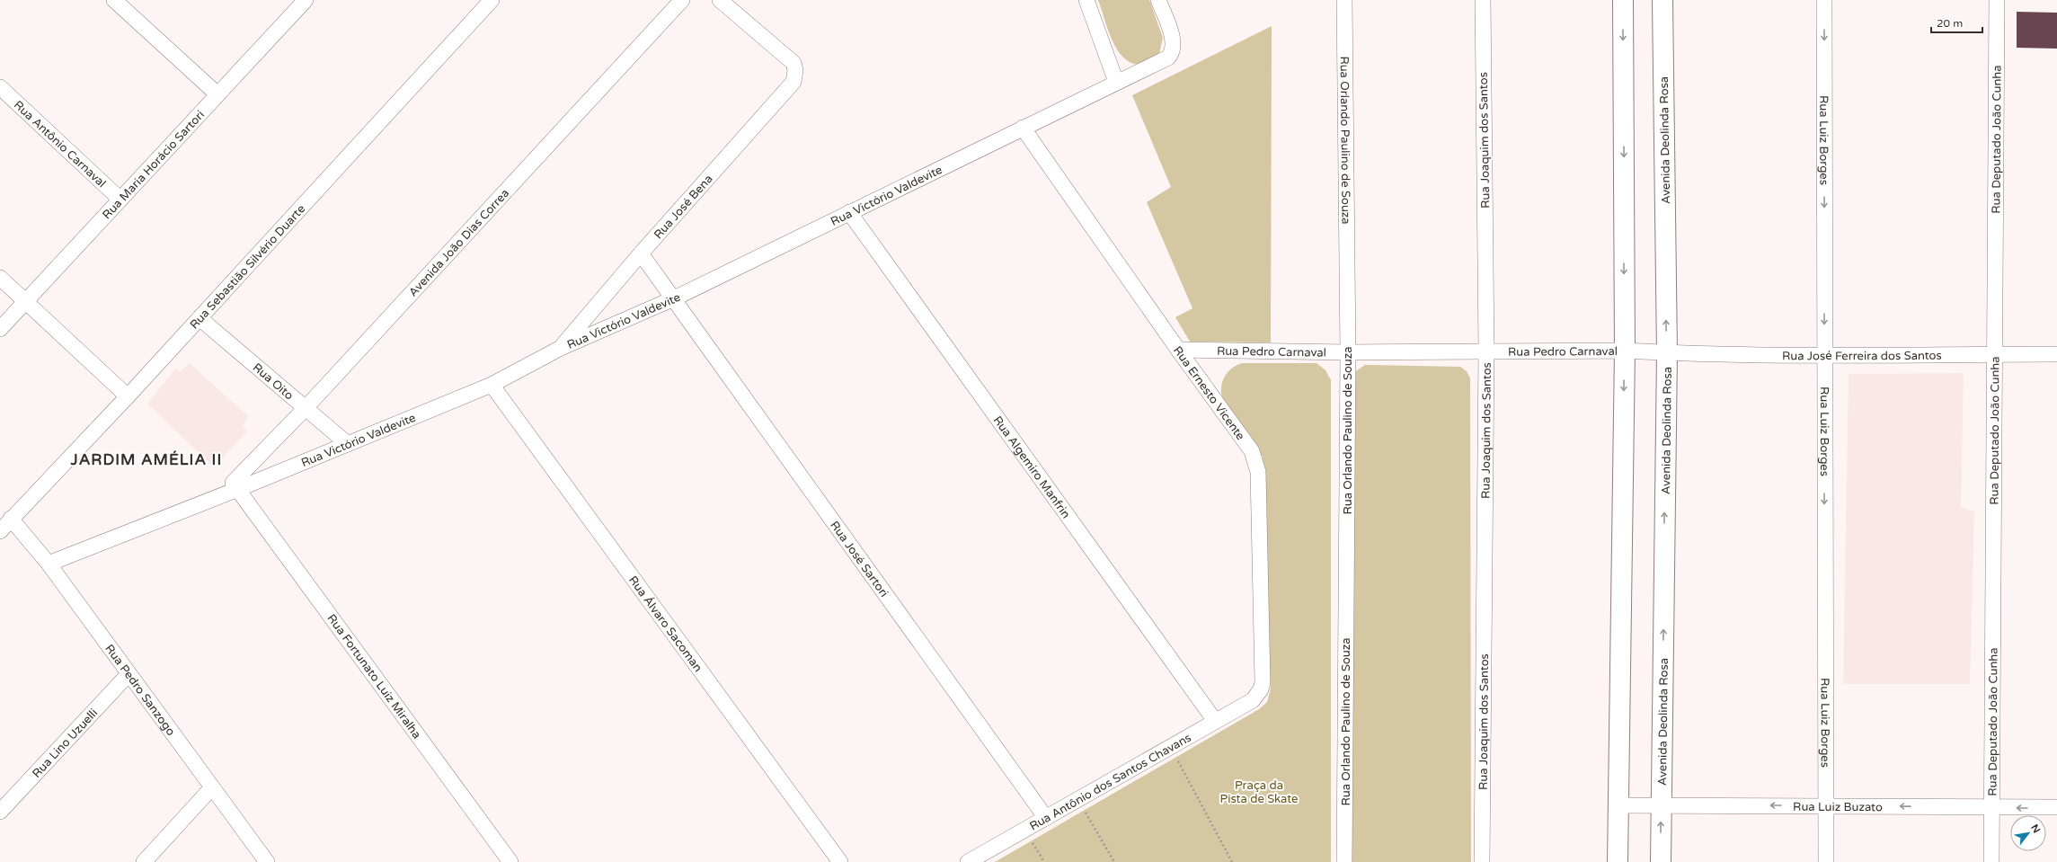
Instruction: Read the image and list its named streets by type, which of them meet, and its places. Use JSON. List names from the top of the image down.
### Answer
{
  "streets": {
    "street": [
      "Rua Orlando Paulino de Souza",
      "Rua Joaquim dos Santos",
      "Avenida Deolinda Rosa",
      "Rua Luiz Borges",
      "Rua Deputado João Cunha",
      "Rua Antônio Carnaval",
      "Rua Maria Horácio Sartori",
      "Rua Victório Valdevite",
      "Rua José Bena",
      "Avenida João Dias Correa",
      "Rua Sebastião Silvério Duarte",
      "Rua Pedro Carnaval",
      "Rua José Ferreira dos Santos",
      "Rua Oito",
      "Rua Ernesto Vicente",
      "Rua Algemiro Manfrin",
      "Rua José Sartori",
      "Rua Álvaro Sacoman",
      "Rua Fortunato Luiz Miralha",
      "Rua Pedro Sanzogo",
      "Rua Lino Uzuelli",
      "Rua Antônio dos Santos Chavans",
      "Rua Luiz Buzato"
    ]
  },
  "crossings": [
    ["Rua Orlando Paulino de Souza", "Rua Pedro Carnaval"],
    ["Rua Joaquim dos Santos", "Rua Pedro Carnaval"],
    ["Avenida Deolinda Rosa", "Rua Pedro Carnaval"],
    ["Avenida Deolinda Rosa", "Rua José Ferreira dos Santos"],
    ["Avenida Deolinda Rosa", "Rua Luiz Buzato"],
    ["Rua Luiz Borges", "Rua José Ferreira dos Santos"],
    ["Rua Luiz Borges", "Rua Luiz Buzato"],
    ["Rua Deputado João Cunha", "Rua José Ferreira dos Santos"],
    ["Rua Deputado João Cunha", "Rua Luiz Buzato"],
    ["Rua Antônio Carnaval", "Rua Maria Horácio Sartori"],
    ["Rua Victório Valdevite", "Rua José Bena"],
    ["Rua Victório Valdevite", "Avenida João Dias Correa"],
    ["Rua Victório Valdevite", "Rua Oito"],
    ["Rua Victório Valdevite", "Rua Ernesto Vicente"],
    ["Rua Victório Valdevite", "Rua Algemiro Manfrin"],
    ["Rua Victório Valdevite", "Rua José Sartori"],
    ["Rua Victório Valdevite", "Rua Álvaro Sacoman"],
    ["Rua Victório Valdevite", "Rua Fortunato Luiz Miralha"],
    ["Rua Victório Valdevite", "Rua Pedro Sanzogo"],
    ["Rua José Bena", "Rua José Sartori"],
    ["Avenida João Dias Correa", "Rua Oito"],
    ["Avenida João Dias Correa", "Rua Fortunato Luiz Miralha"],
    ["Rua Sebastião Silvério Duarte", "Rua Oito"],
    ["Rua Sebastião Silvério Duarte", "Rua Pedro Sanzogo"],
    ["Rua Pedro Carnaval", "Rua José Ferreira dos Santos"],
    ["Rua Pedro Carnaval", "Rua Ernesto Vicente"],
    ["Rua Ernesto Vicente", "Rua Antônio dos Santos Chavans"],
    ["Rua Algemiro Manfrin", "Rua Antônio dos Santos Chavans"],
    ["Rua José Sartori", "Rua Antônio dos Santos Chavans"],
    ["Rua Pedro Sanzogo", "Rua Lino Uzuelli"]
  ],
  "one_way": ["Rua Luiz Borges", "Rua Luiz Buzato"],
  "districts": ["JARDIM AMÉLIA II"],
  "parks": ["Praça da Pista de Skate"],
  "scale_bar": "20 m",
  "north": "top right"
}
